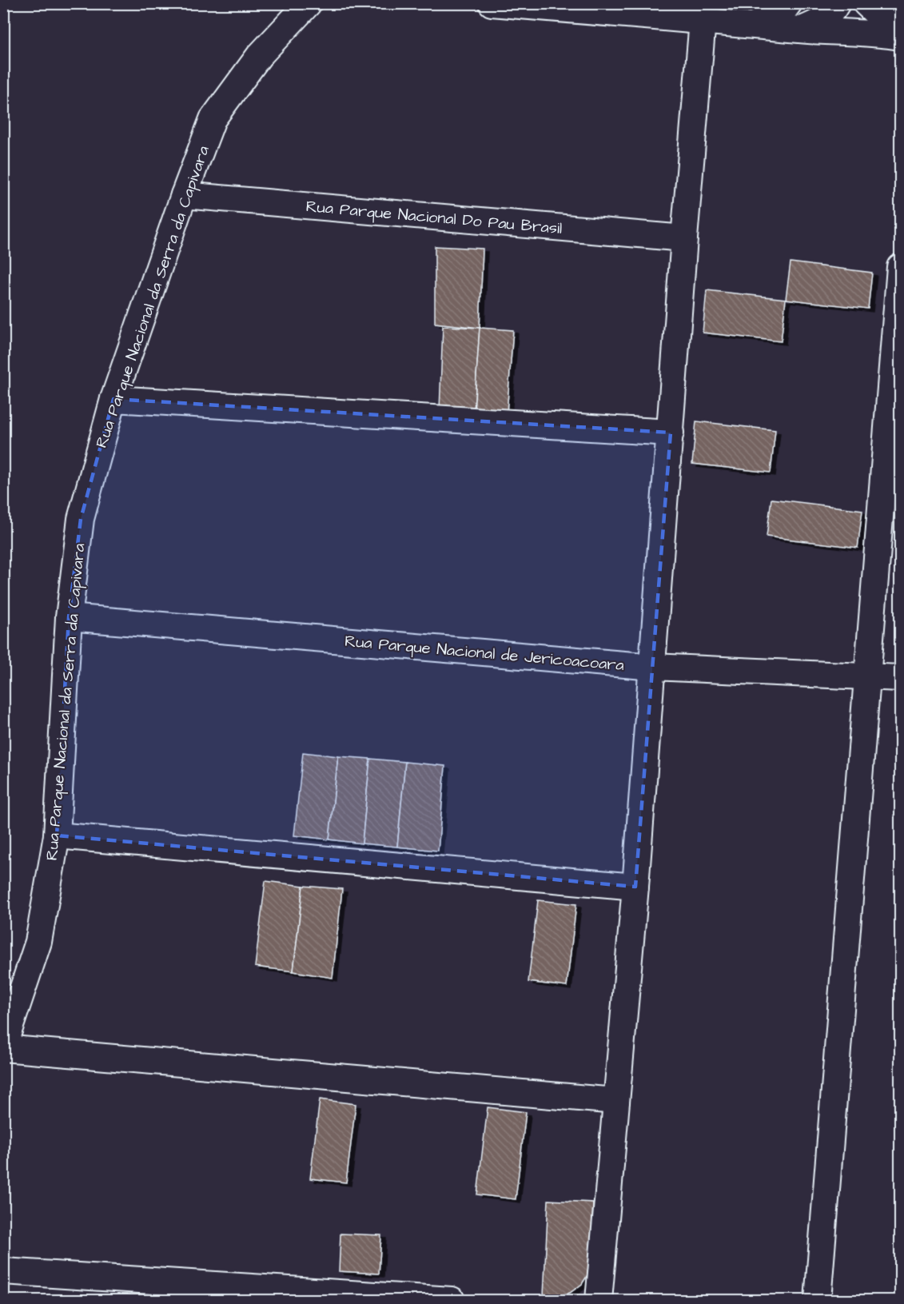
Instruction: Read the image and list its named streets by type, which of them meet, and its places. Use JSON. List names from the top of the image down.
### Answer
{
  "streets": {
    "street": ["Rua Parque Nacional Do Pau Brasil", "Rua Parque Nacional da Serra da Capivara", "Rua Parque Nacional de Jericoacoara"]
  },
  "crossings": [
    ["Rua Parque Nacional Do Pau Brasil", "Rua Parque Nacional da Serra da Capivara"],
    ["Rua Parque Nacional da Serra da Capivara", "Rua Parque Nacional de Jericoacoara"]
  ]
}
